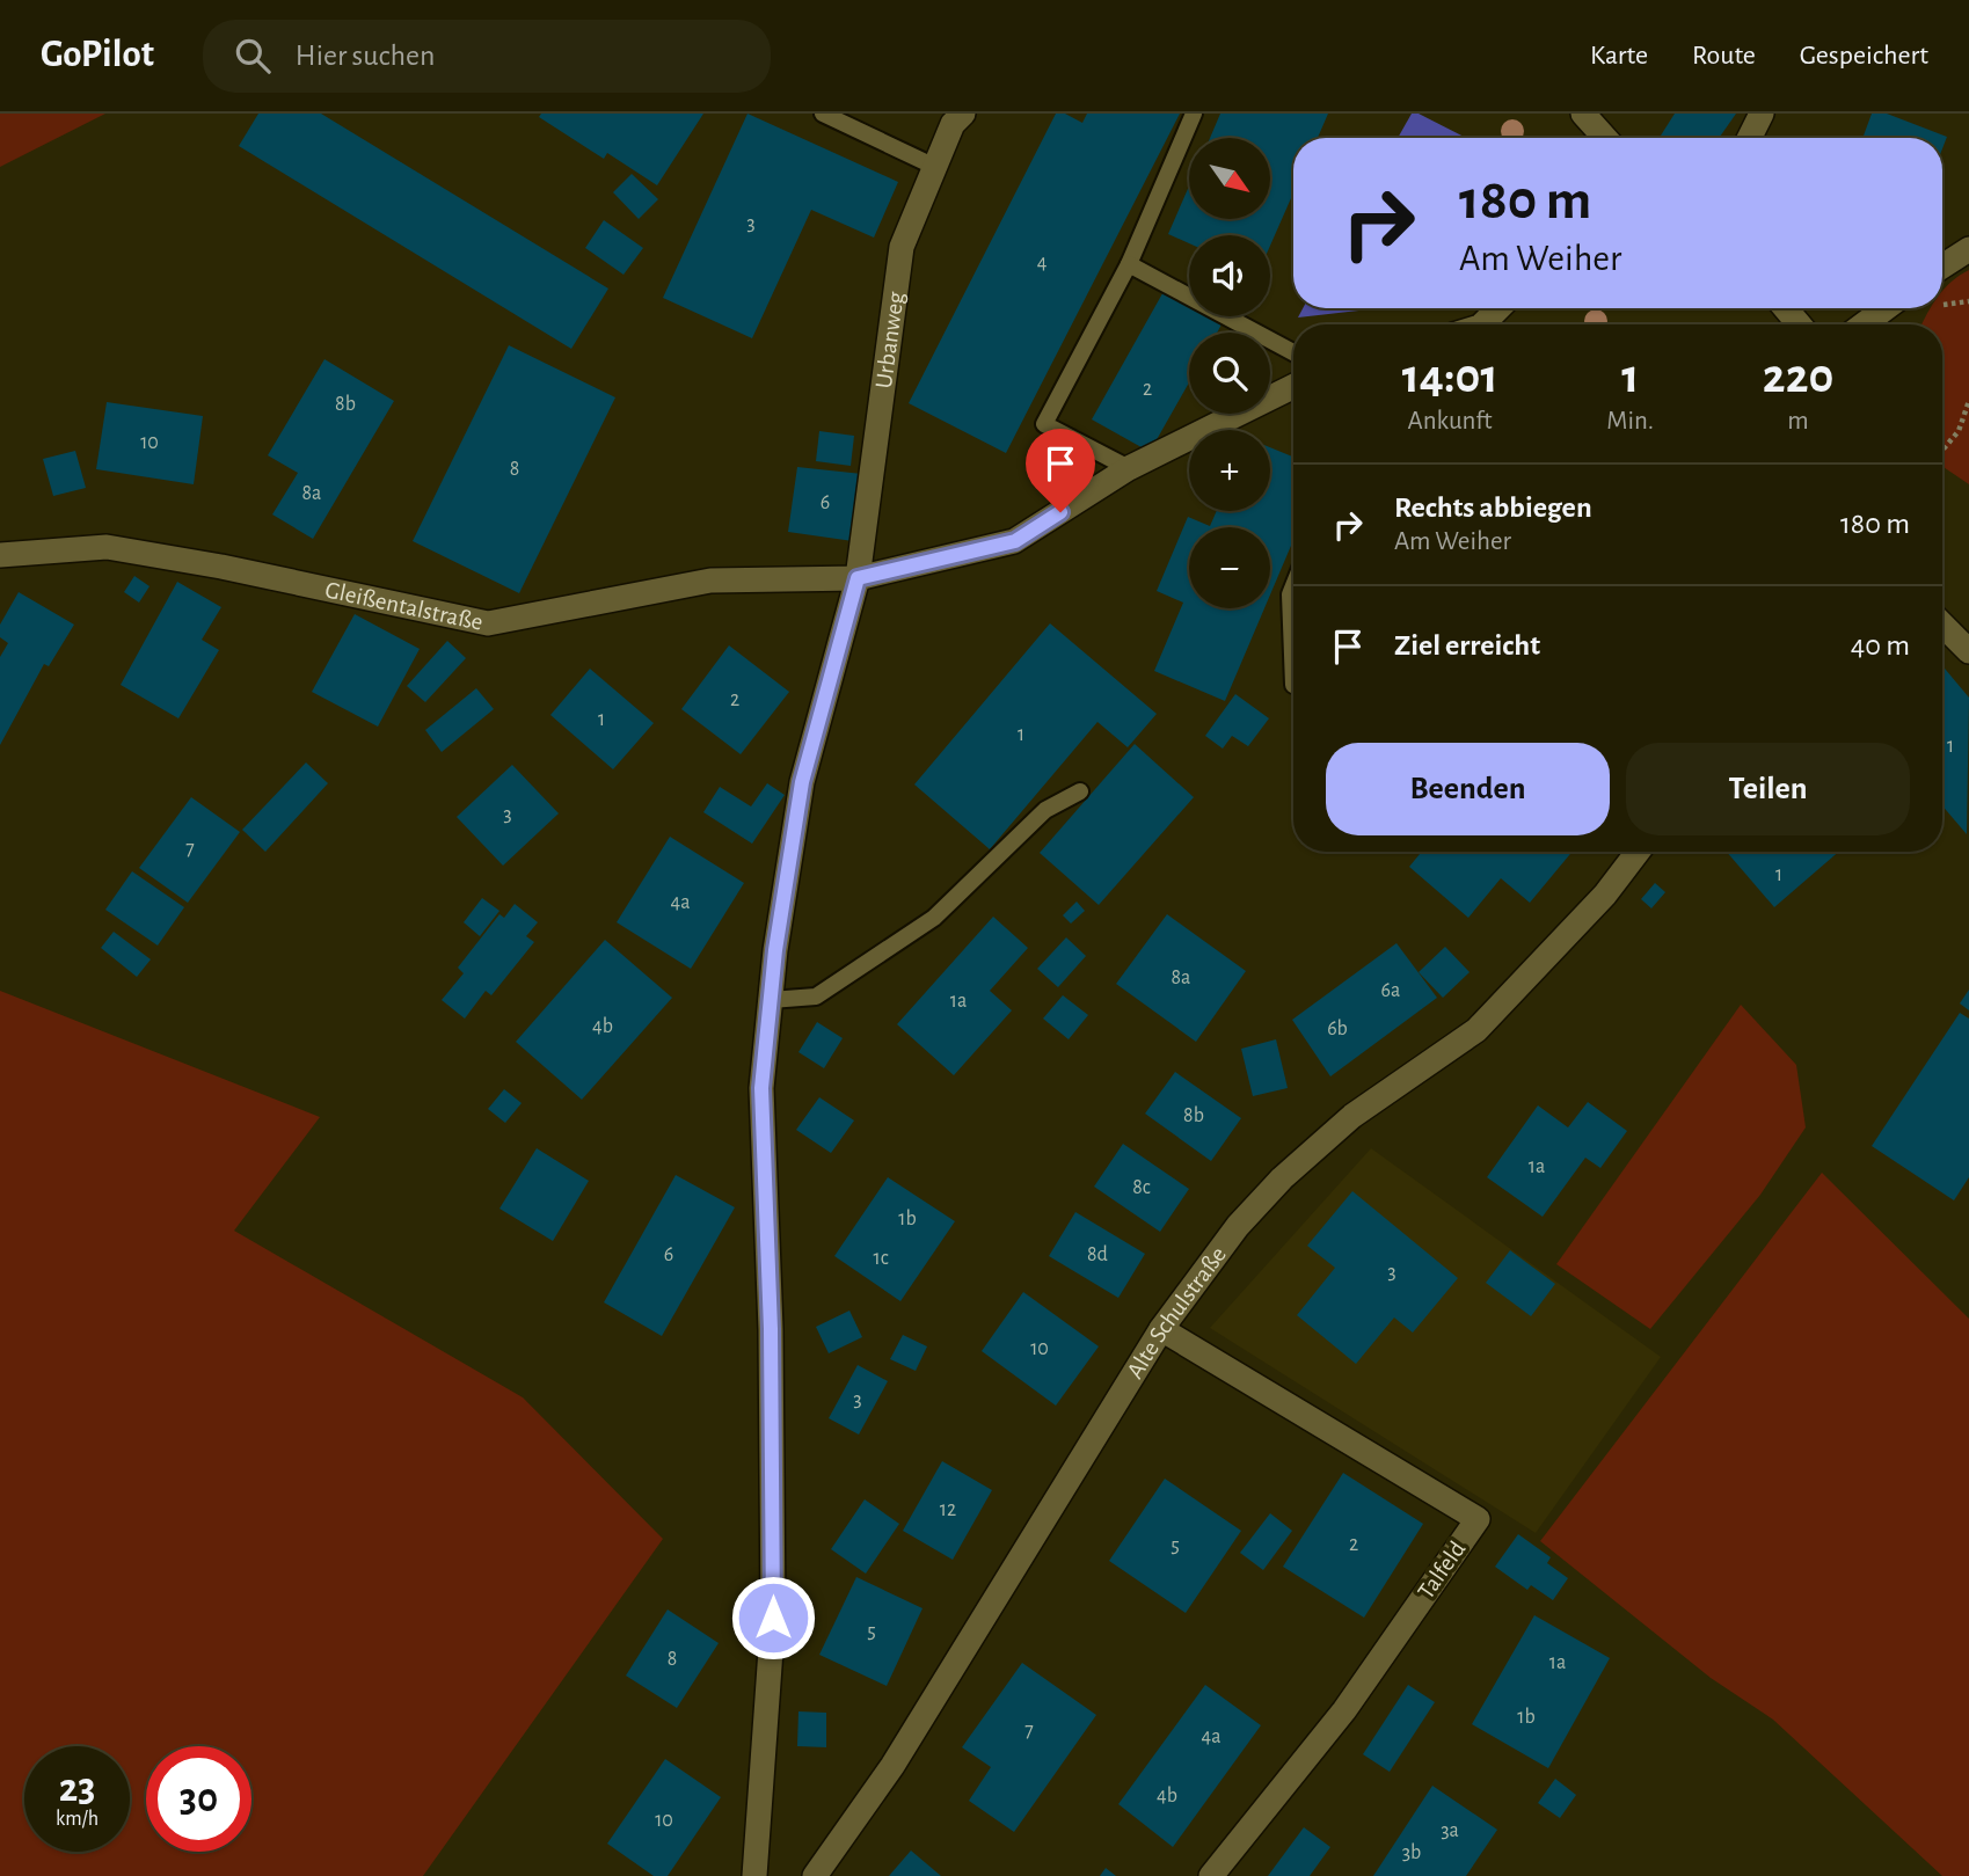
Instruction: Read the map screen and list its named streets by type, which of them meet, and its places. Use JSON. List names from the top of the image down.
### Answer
{
  "streets": {
    "street": [
      "Urbanweg",
      "Gleißentalstraße",
      "Alte Schulstraße",
      "Talfeld"
    ]
  },
  "crossings": [
    ["Urbanweg", "Gleißentalstraße"],
    ["Alte Schulstraße", "Talfeld"]
  ],
  "house_numbers": [
    "3",
    "4",
    "2",
    "8b",
    "10",
    "8",
    "8a",
    "6",
    "2",
    "1",
    "1",
    "1",
    "3",
    "7",
    "1",
    "4a",
    "8a",
    "6a",
    "1a",
    "4b",
    "6b",
    "8b",
    "1a",
    "8c",
    "1b",
    "6",
    "8d",
    "1c",
    "3",
    "10",
    "3",
    "12",
    "2",
    "5",
    "5",
    "8",
    "1a",
    "1b",
    "7",
    "4a",
    "4b",
    "10",
    "3a",
    "3b"
  ],
  "north": "bottom right",
  "page": {
    "header": "GoPilot",
    "search": "Hier suchen",
    "nav": ["Karte", "Route", "Gespeichert"],
    "map_buttons": ["+", "−"],
    "turn": ["180 m", "Am Weiher"],
    "eta": [
      "14:01",
      "Ankunft",
      "1",
      "Min.",
      "220",
      "m"
    ],
    "list": [
      {
        "name": "Rechts abbiegen",
        "note": "Am Weiher",
        "value": "180 m"
      },
      {
        "name": "Ziel erreicht",
        "value": "40 m"
      }
    ],
    "buttons": ["Beenden", "Teilen"],
    "speed": "23 km/h",
    "limit": "30"
  }
}
